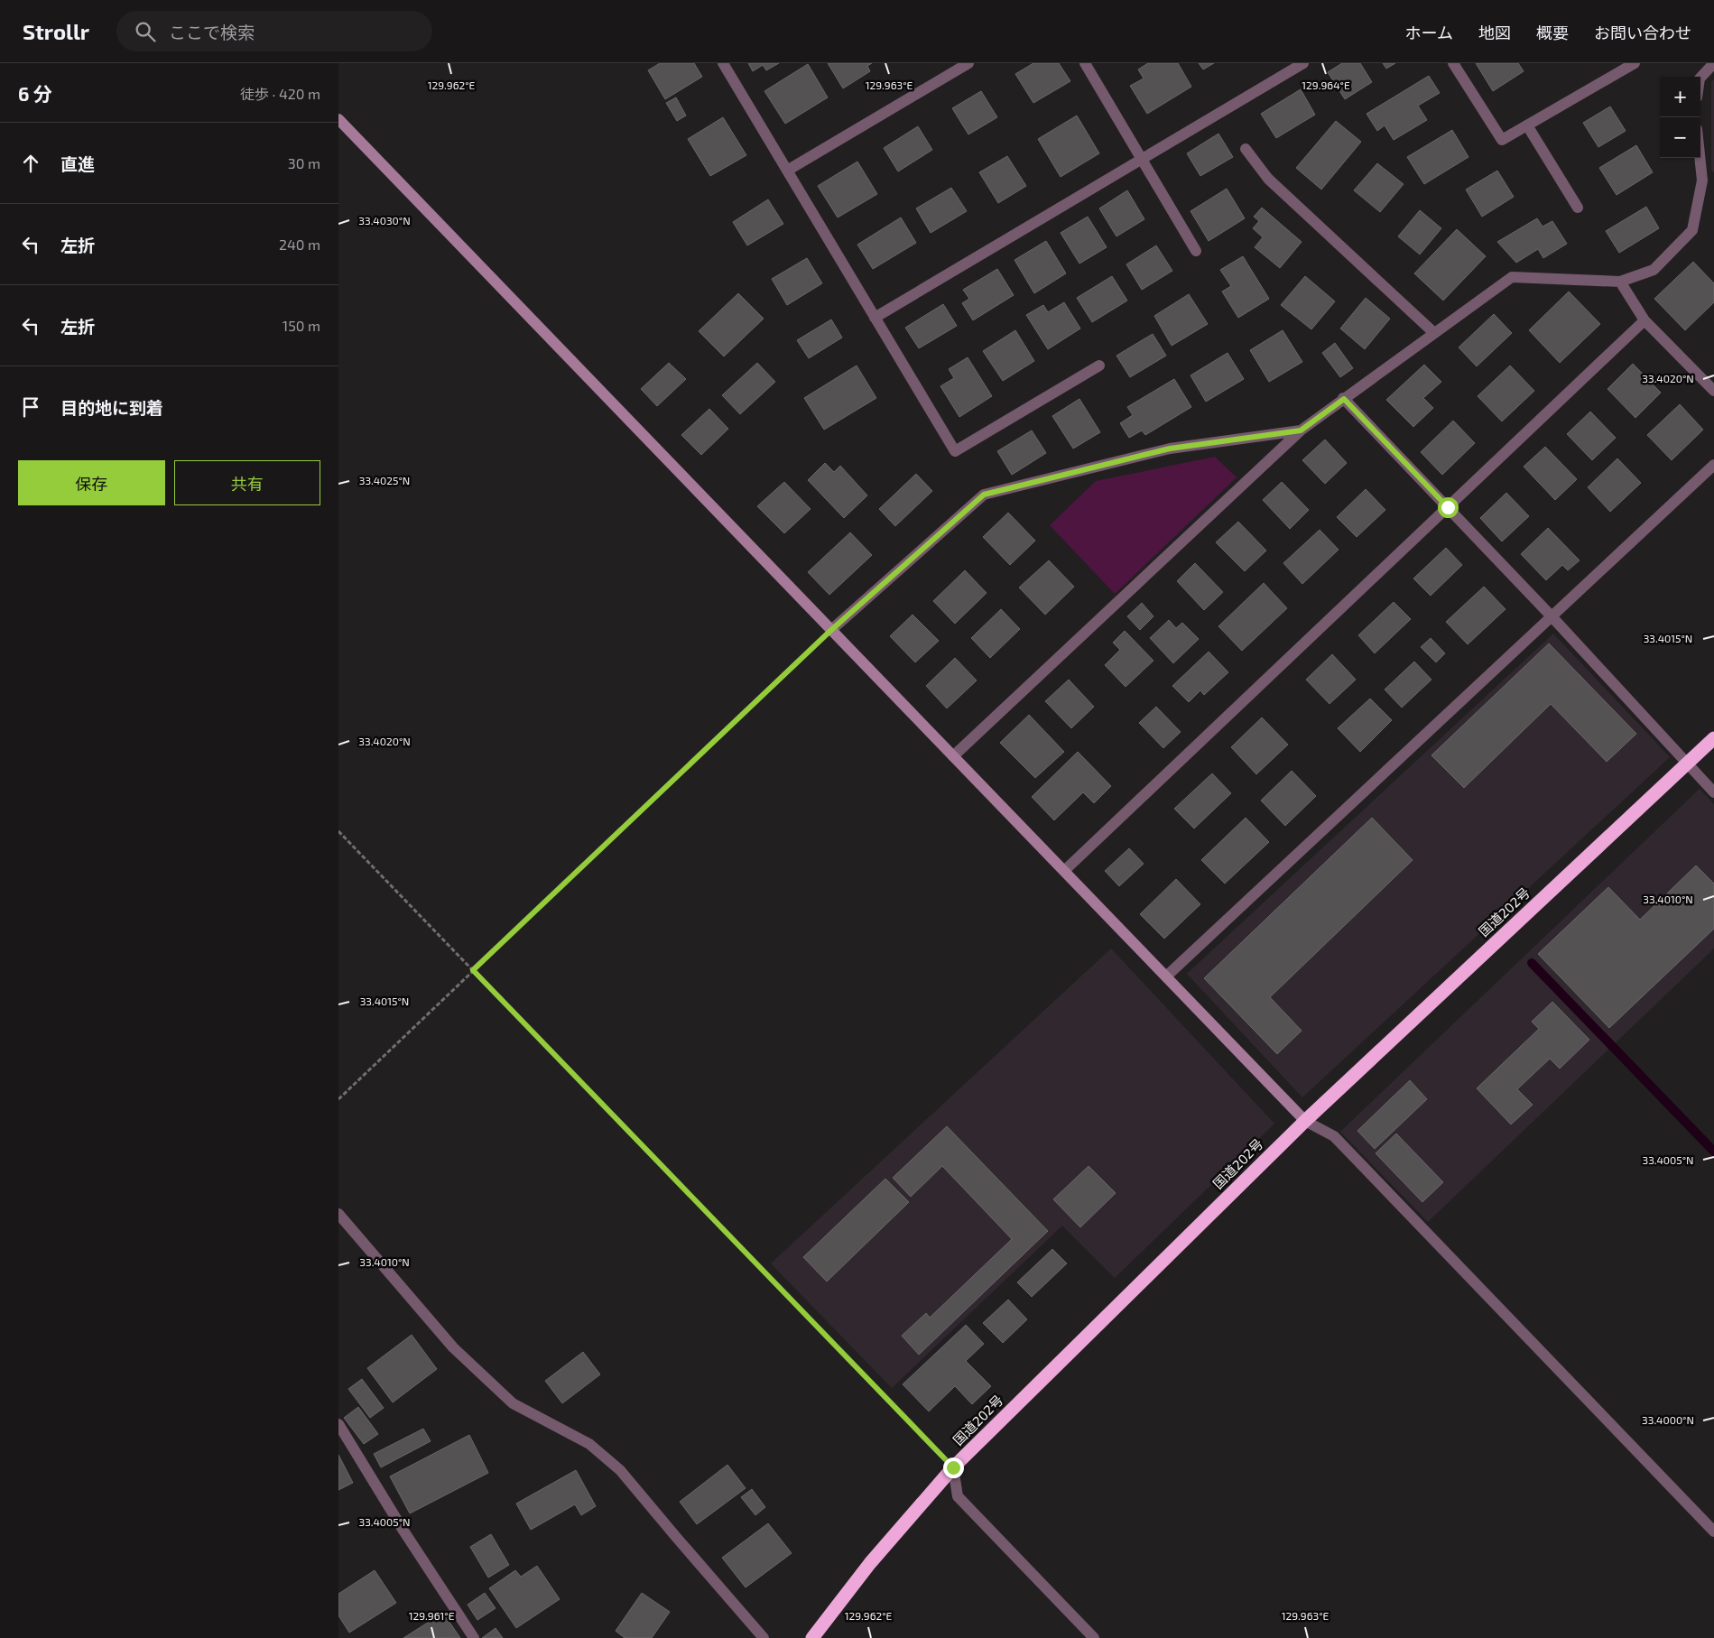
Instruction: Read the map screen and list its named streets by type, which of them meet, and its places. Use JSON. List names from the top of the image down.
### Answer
{
  "streets": {
    "highway": ["国道202号"]
  },
  "page": {
    "header": "Strollr",
    "search": "ここで検索",
    "nav": [
      "ホーム",
      "地図",
      "概要",
      "お問い合わせ"
    ],
    "heading": ["6 分", "徒歩 · 420 m"],
    "map_buttons": ["+", "−"],
    "list": [
      ["直進", "30 m"],
      ["左折", "240 m"],
      ["左折", "150 m"],
      "目的地に到着"
    ],
    "buttons": ["保存", "共有"]
  },
  "coordinates": [
    "129.962°E",
    "129.963°E",
    "129.964°E",
    "33.4030°N",
    "33.4020°N",
    "33.4025°N",
    "33.4015°N",
    "33.4010°N",
    "33.4005°N",
    "33.4000°N",
    "129.961°E"
  ]
}
